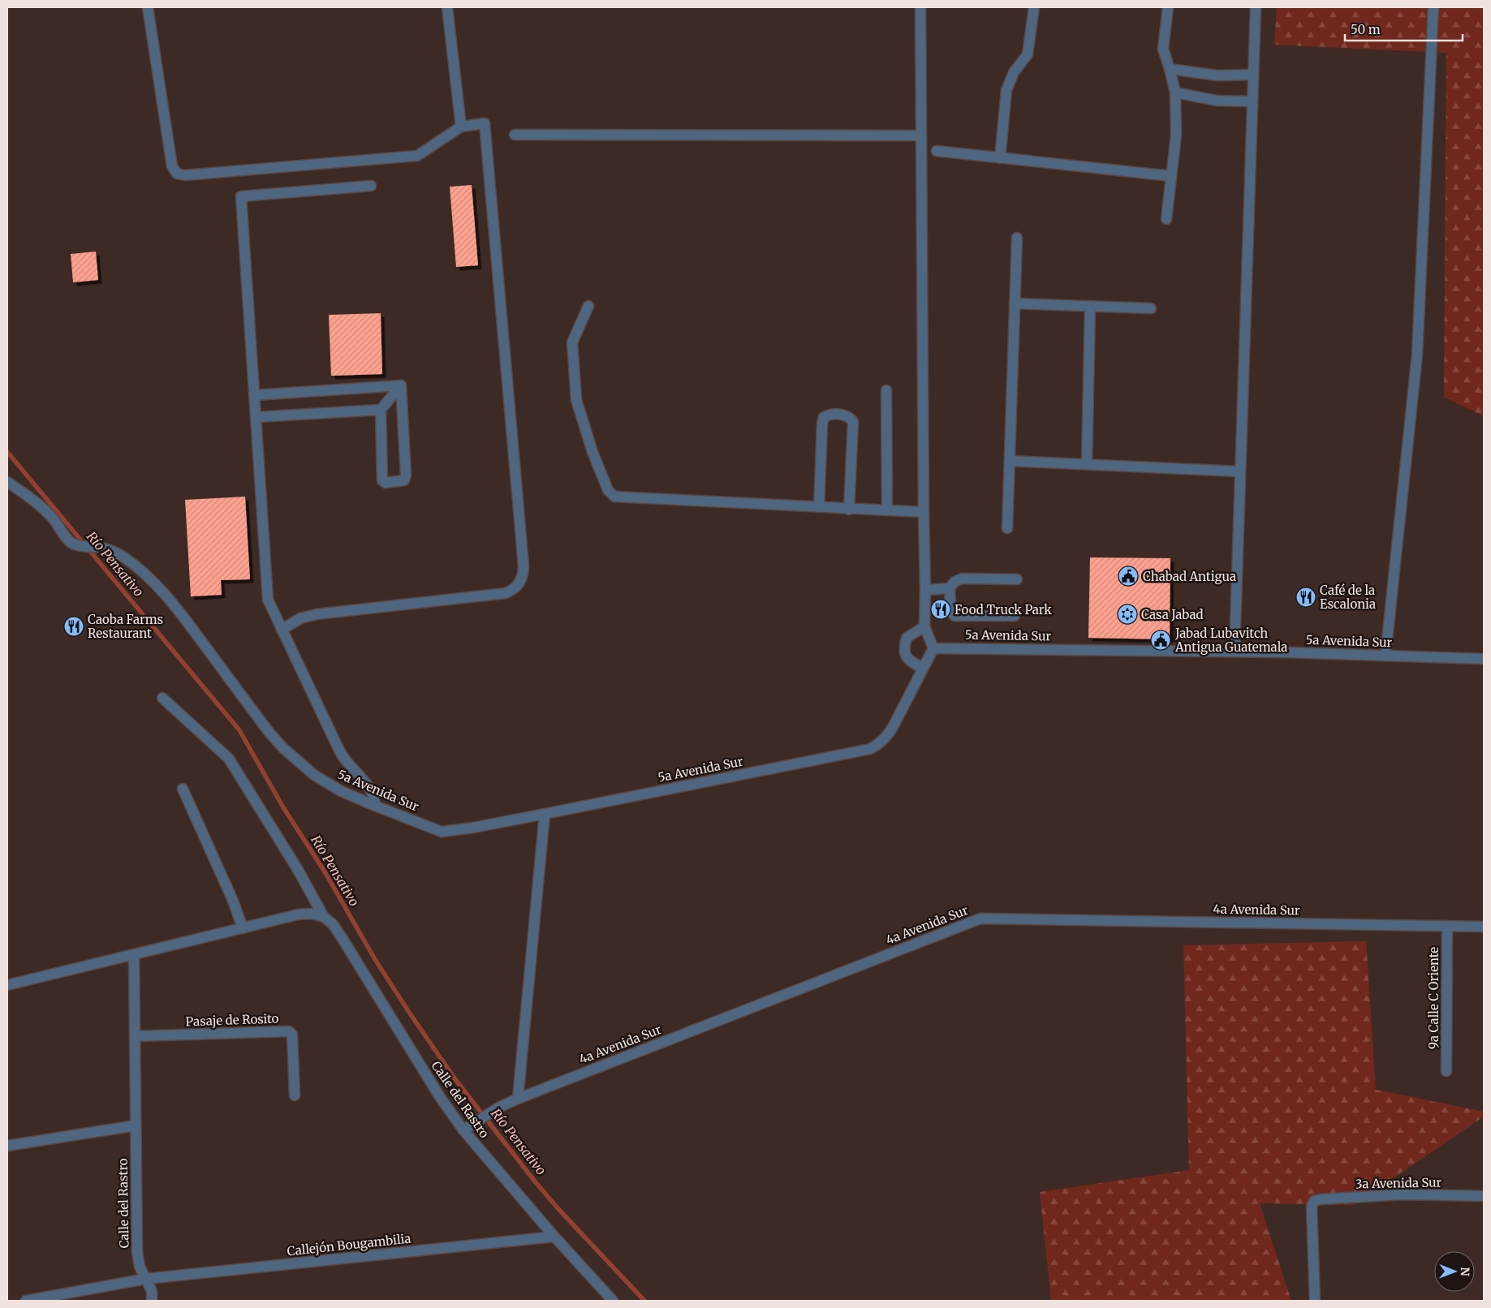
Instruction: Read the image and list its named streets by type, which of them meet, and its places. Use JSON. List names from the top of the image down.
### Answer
{
  "streets": {
    "street": [
      "5a Avenida Sur",
      "4a Avenida Sur",
      "9a Calle C Oriente",
      "Pasaje de Rosito",
      "Calle del Rastro",
      "3a Avenida Sur",
      "Callejón Bougambilia"
    ]
  },
  "crossings": [
    ["4a Avenida Sur", "9a Calle C Oriente"],
    ["4a Avenida Sur", "Calle del Rastro"],
    ["Pasaje de Rosito", "Calle del Rastro"],
    ["Calle del Rastro", "Callejón Bougambilia"]
  ],
  "water": ["Río Pensativo"],
  "places": {
    "public building": ["Chabad Antigua", "Jabad Lubavitch Antigua Guatemala"],
    "restaurant": ["Café de la Escalonia", "Food Truck Park", "Caoba Farms Restaurant"],
    "synagogue": ["Casa Jabad"]
  },
  "scale_bar": "50 m",
  "north": "right"
}
